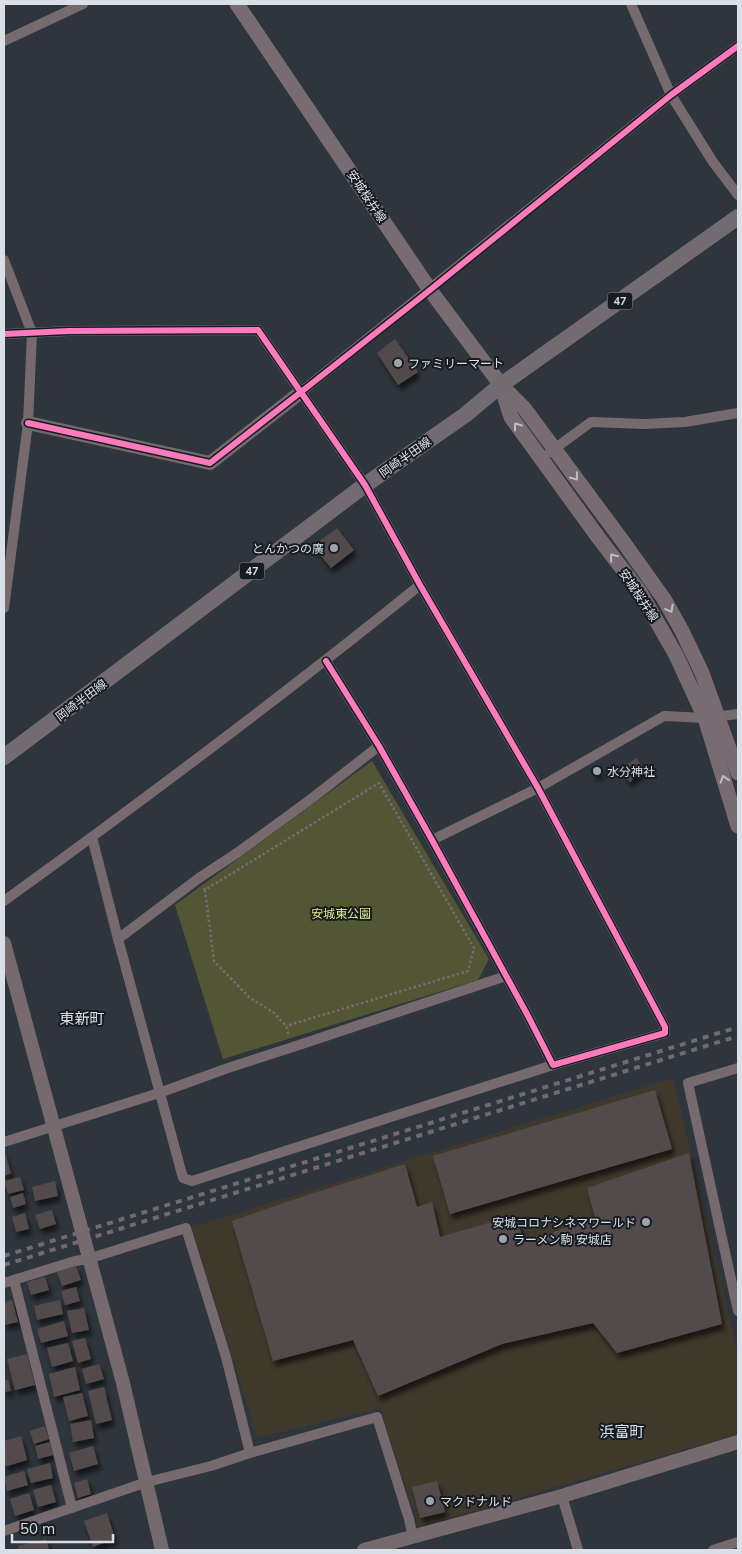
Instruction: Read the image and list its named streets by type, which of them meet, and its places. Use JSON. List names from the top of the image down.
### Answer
{
  "streets": {
    "main road": ["安城桜井線", "47", "岡崎半田線"]
  },
  "crossings": [
    ["安城桜井線", "岡崎半田線"]
  ],
  "districts": ["東新町", "浜富町"],
  "parks": ["安城東公園"],
  "places": [
    "ファミリーマート",
    "とんかつの廣",
    "水分神社",
    "安城コロナシネマワールド",
    "ラーメン駒 安城店",
    "マクドナルド"
  ],
  "scale_bar": "50 m"
}
